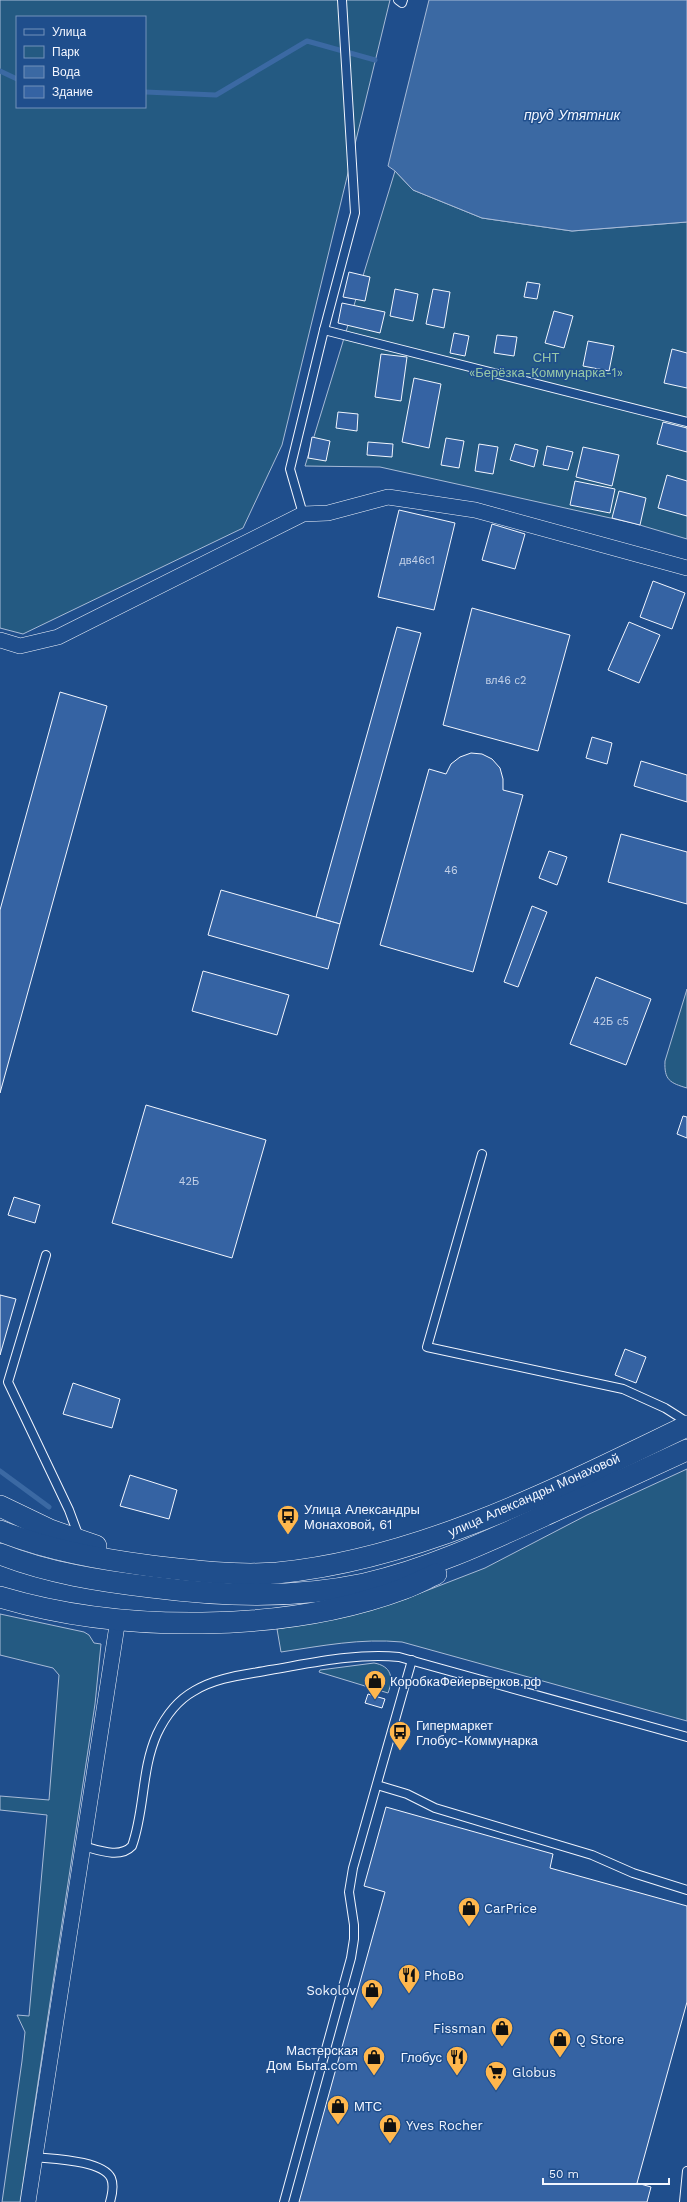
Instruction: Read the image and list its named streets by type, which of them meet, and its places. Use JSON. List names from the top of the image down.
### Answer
{
  "streets": {
    "main road": ["улица Александры Монаховой"]
  },
  "water": ["пруд Утятник"],
  "parks": ["СНТ «Берёзка-Коммунарка-1»"],
  "places": {
    "bus stop": ["Улица Александры Монаховой, 61", "Гипермаркет Глобус-Коммунарка"],
    "shop": [
      "КоробкаФейерверков.рф",
      "CarPrice",
      "Sokolov",
      "Fissman",
      "Q Store",
      "Мастерская Дом Быта.com",
      "МТС",
      "Yves Rocher"
    ],
    "restaurant": ["PhoBo", "Глобус"],
    "supermarket": ["Globus"]
  },
  "house_numbers": [
    "дв46с1",
    "вл46 с2",
    "46",
    "42Б с5",
    "42Б"
  ],
  "legend": [
    "Улица",
    "Парк",
    "Вода",
    "Здание"
  ],
  "scale_bar": "50 m"
}
